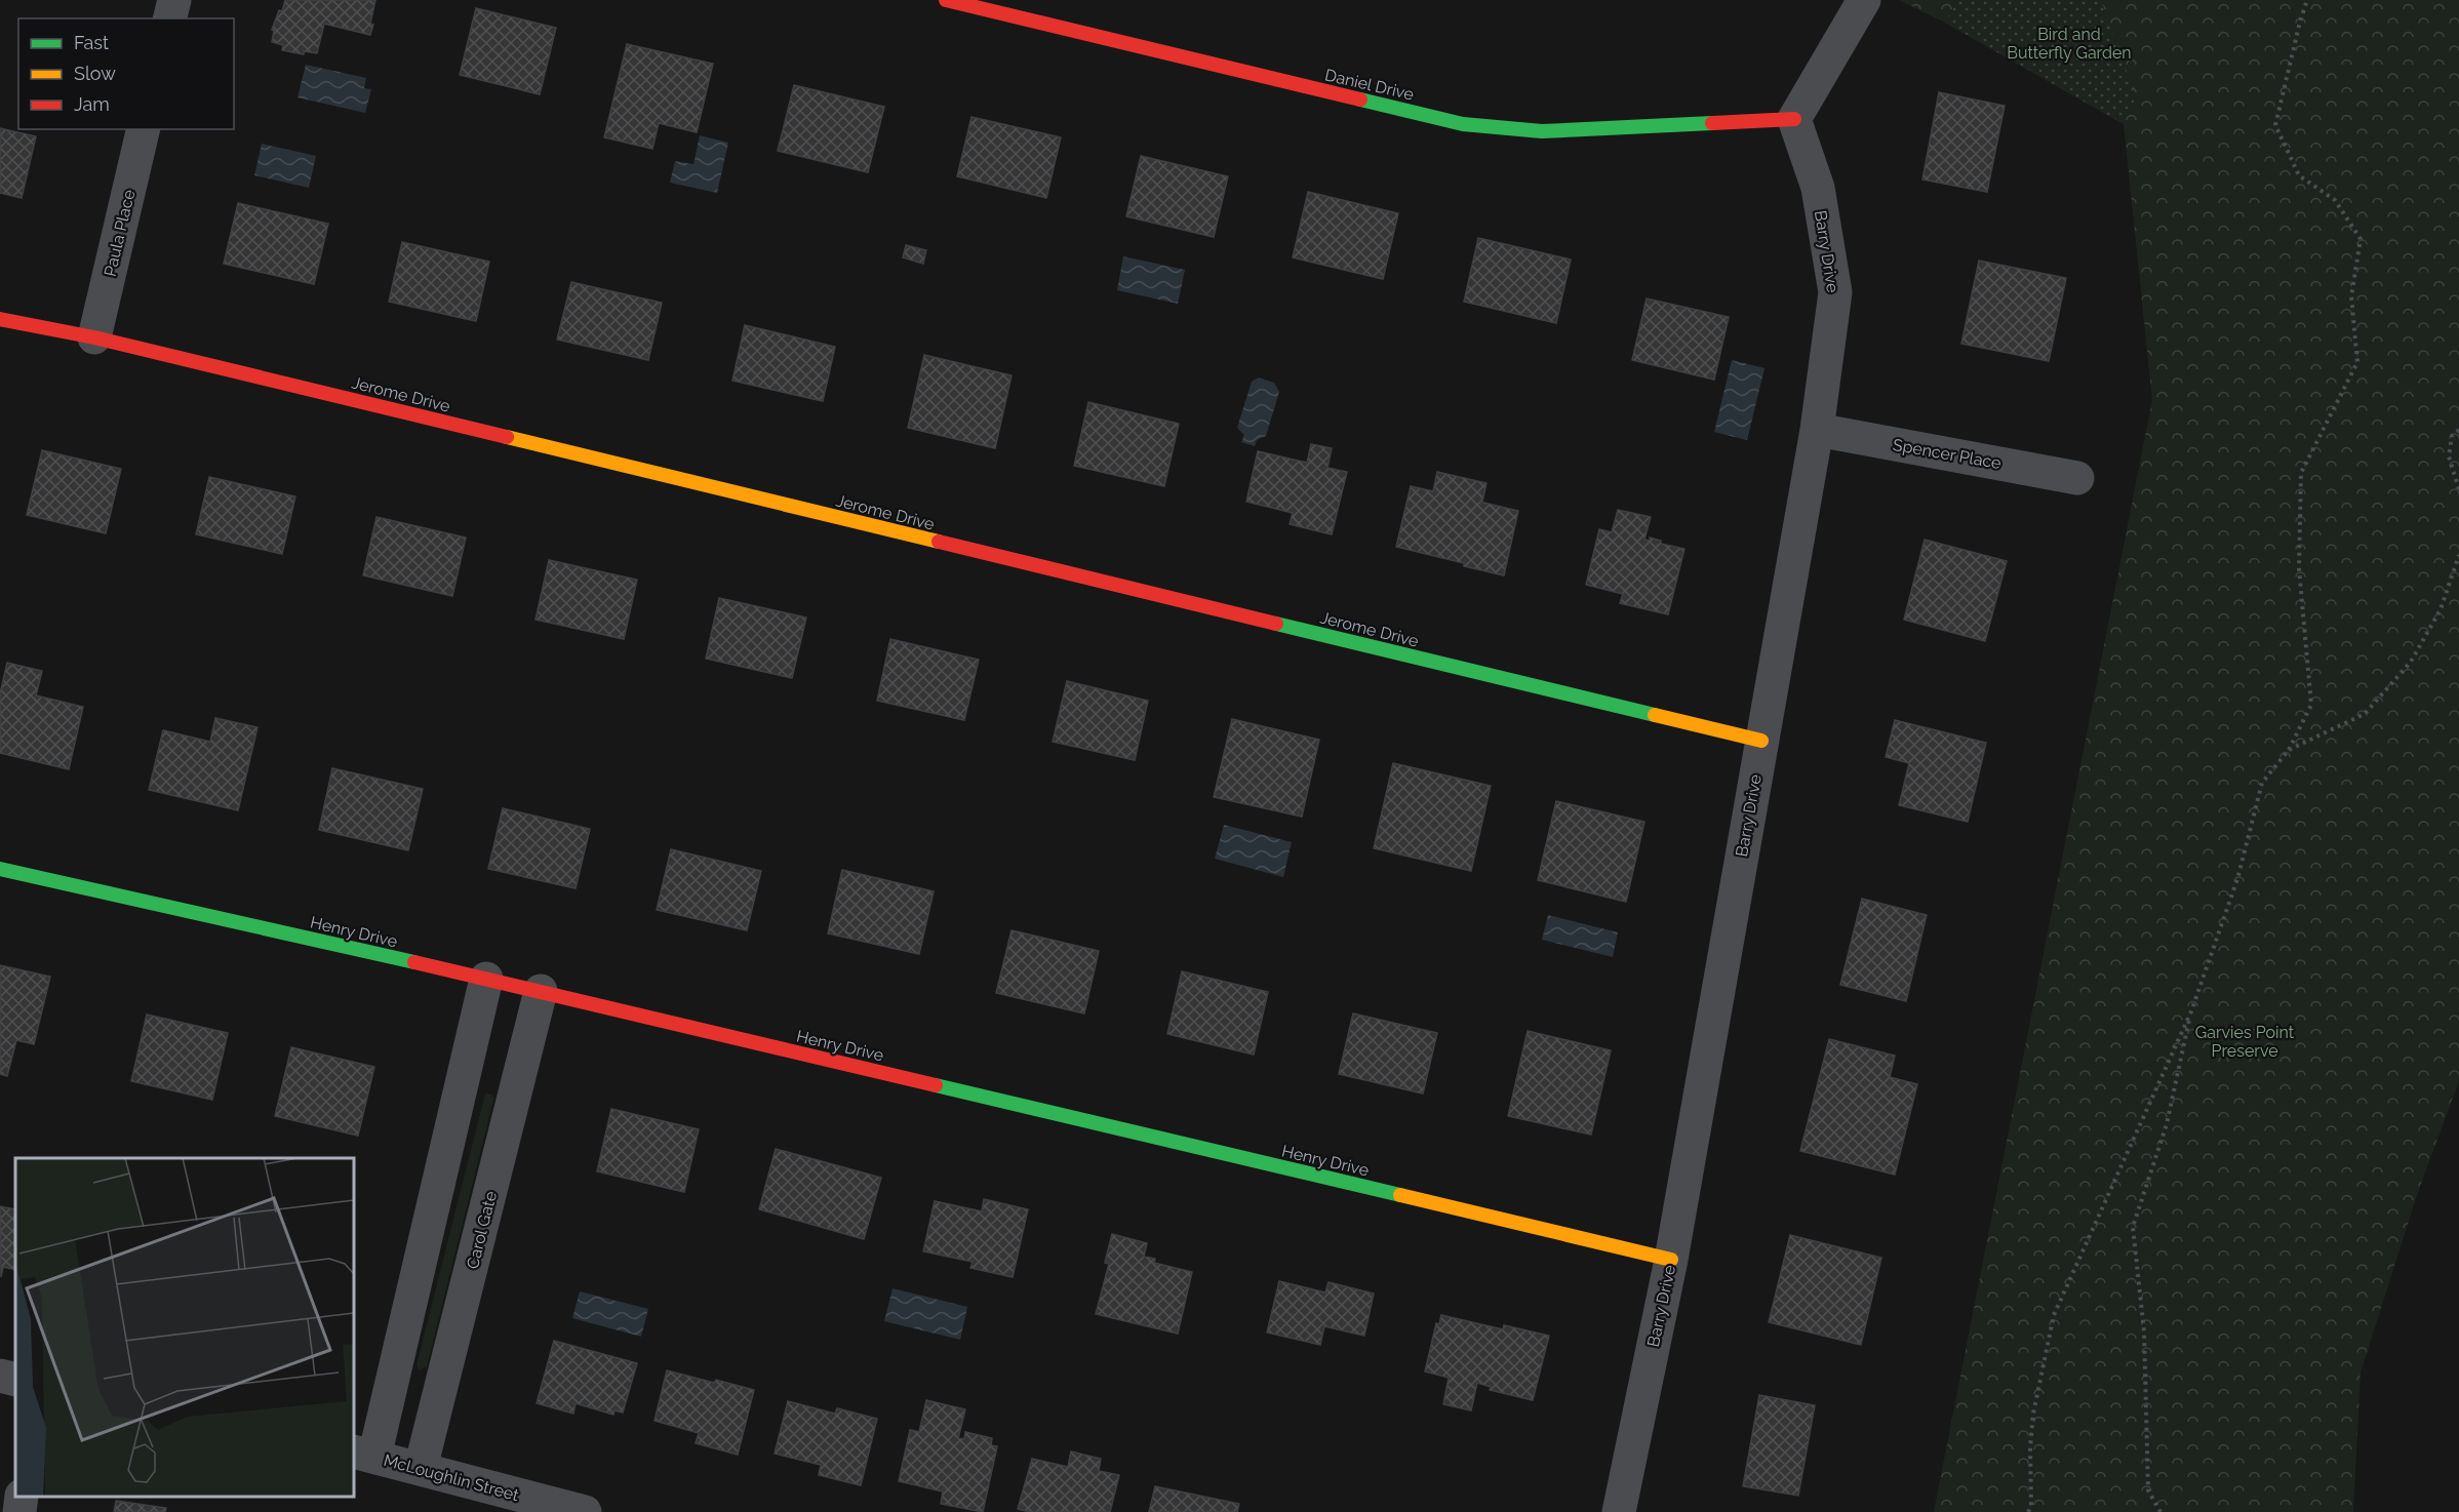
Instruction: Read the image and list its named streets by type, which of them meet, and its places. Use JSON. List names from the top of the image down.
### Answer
{
  "streets": {
    "street": [
      "Daniel Drive",
      "Paula Place",
      "Barry Drive",
      "Jerome Drive",
      "Spencer Place",
      "Henry Drive",
      "Carol Gate",
      "McLoughlin Street"
    ]
  },
  "crossings": [
    ["Daniel Drive", "Barry Drive"],
    ["Paula Place", "Jerome Drive"],
    ["Barry Drive", "Jerome Drive"],
    ["Barry Drive", "Spencer Place"],
    ["Barry Drive", "Henry Drive"],
    ["Henry Drive", "Carol Gate"],
    ["Carol Gate", "McLoughlin Street"]
  ],
  "parks": ["Bird and Butterfly Garden", "Garvies Point Preserve"],
  "legend": ["Fast", "Slow", "Jam"]
}
